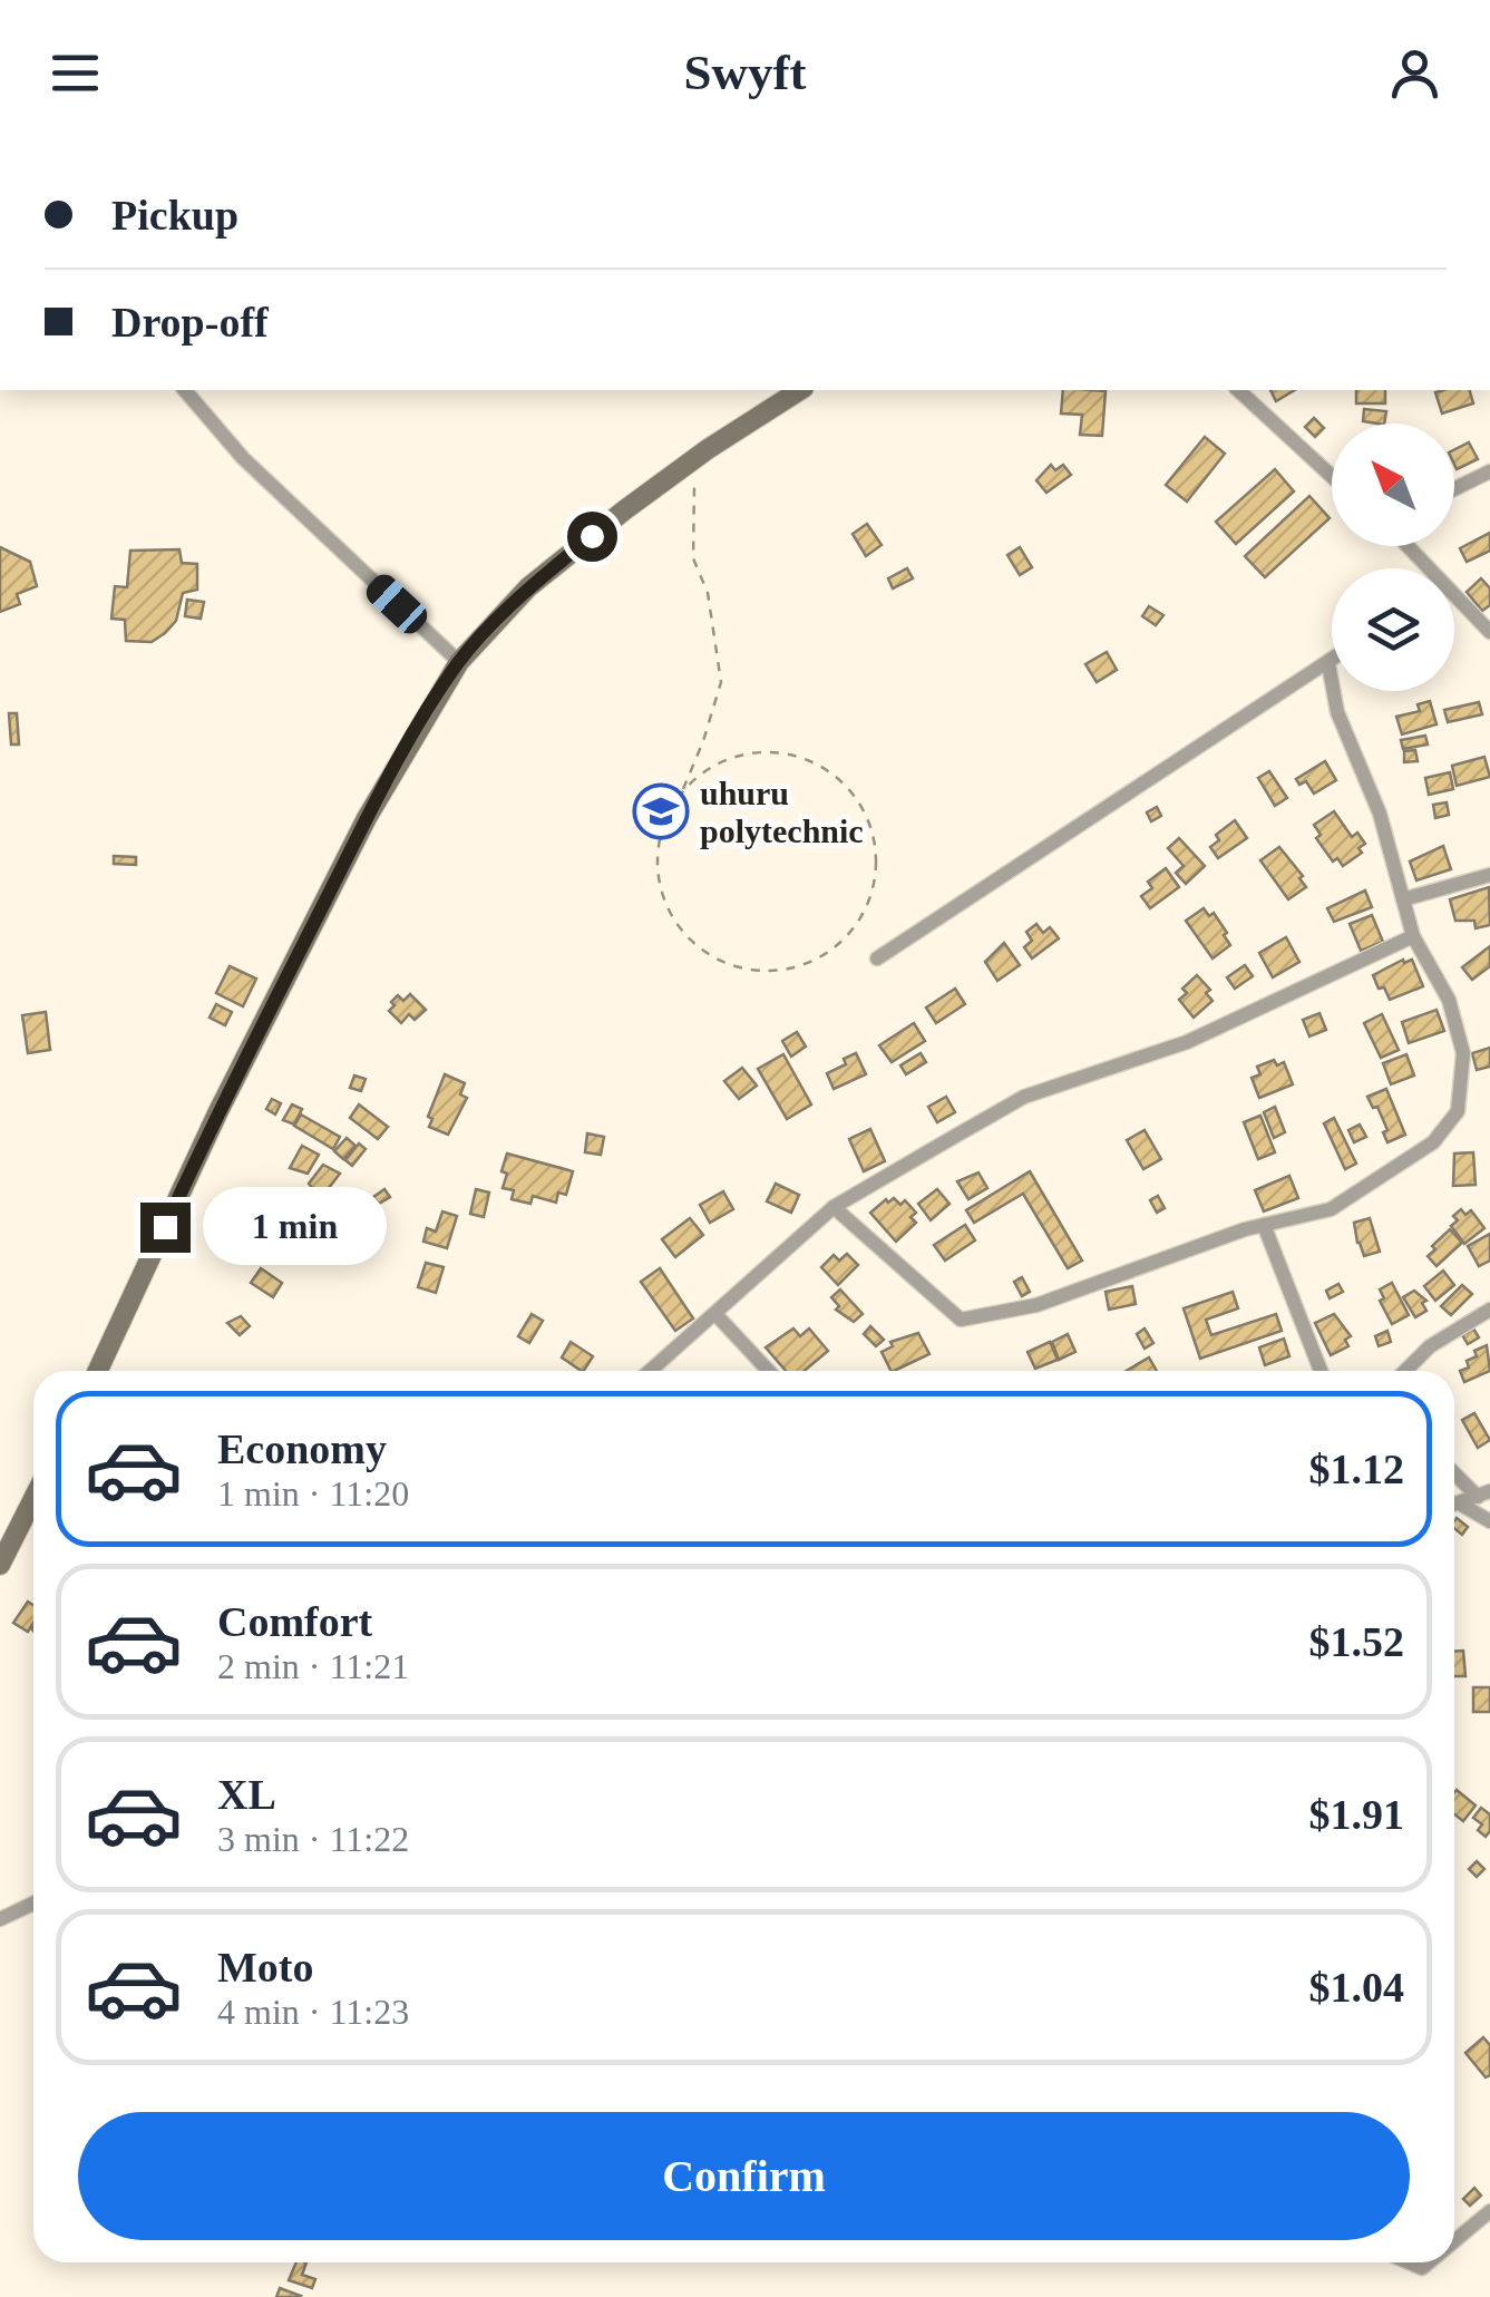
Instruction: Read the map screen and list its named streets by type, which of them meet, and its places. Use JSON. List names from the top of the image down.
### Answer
{
  "places": {
    "school or university": ["uhuru polytechnic"]
  },
  "north": "top left",
  "page": {
    "header": "Swyft",
    "banner": ["Pickup", "Drop-off"],
    "bubble": "1 min",
    "list": [
      {
        "name": "Economy",
        "note": "1 min · 11:20",
        "value": "$1.12"
      },
      {
        "name": "Comfort",
        "note": "2 min · 11:21",
        "value": "$1.52"
      },
      {
        "name": "XL",
        "note": "3 min · 11:22",
        "value": "$1.91"
      },
      {
        "name": "Moto",
        "note": "4 min · 11:23",
        "value": "$1.04"
      }
    ],
    "buttons": "Confirm"
  }
}
